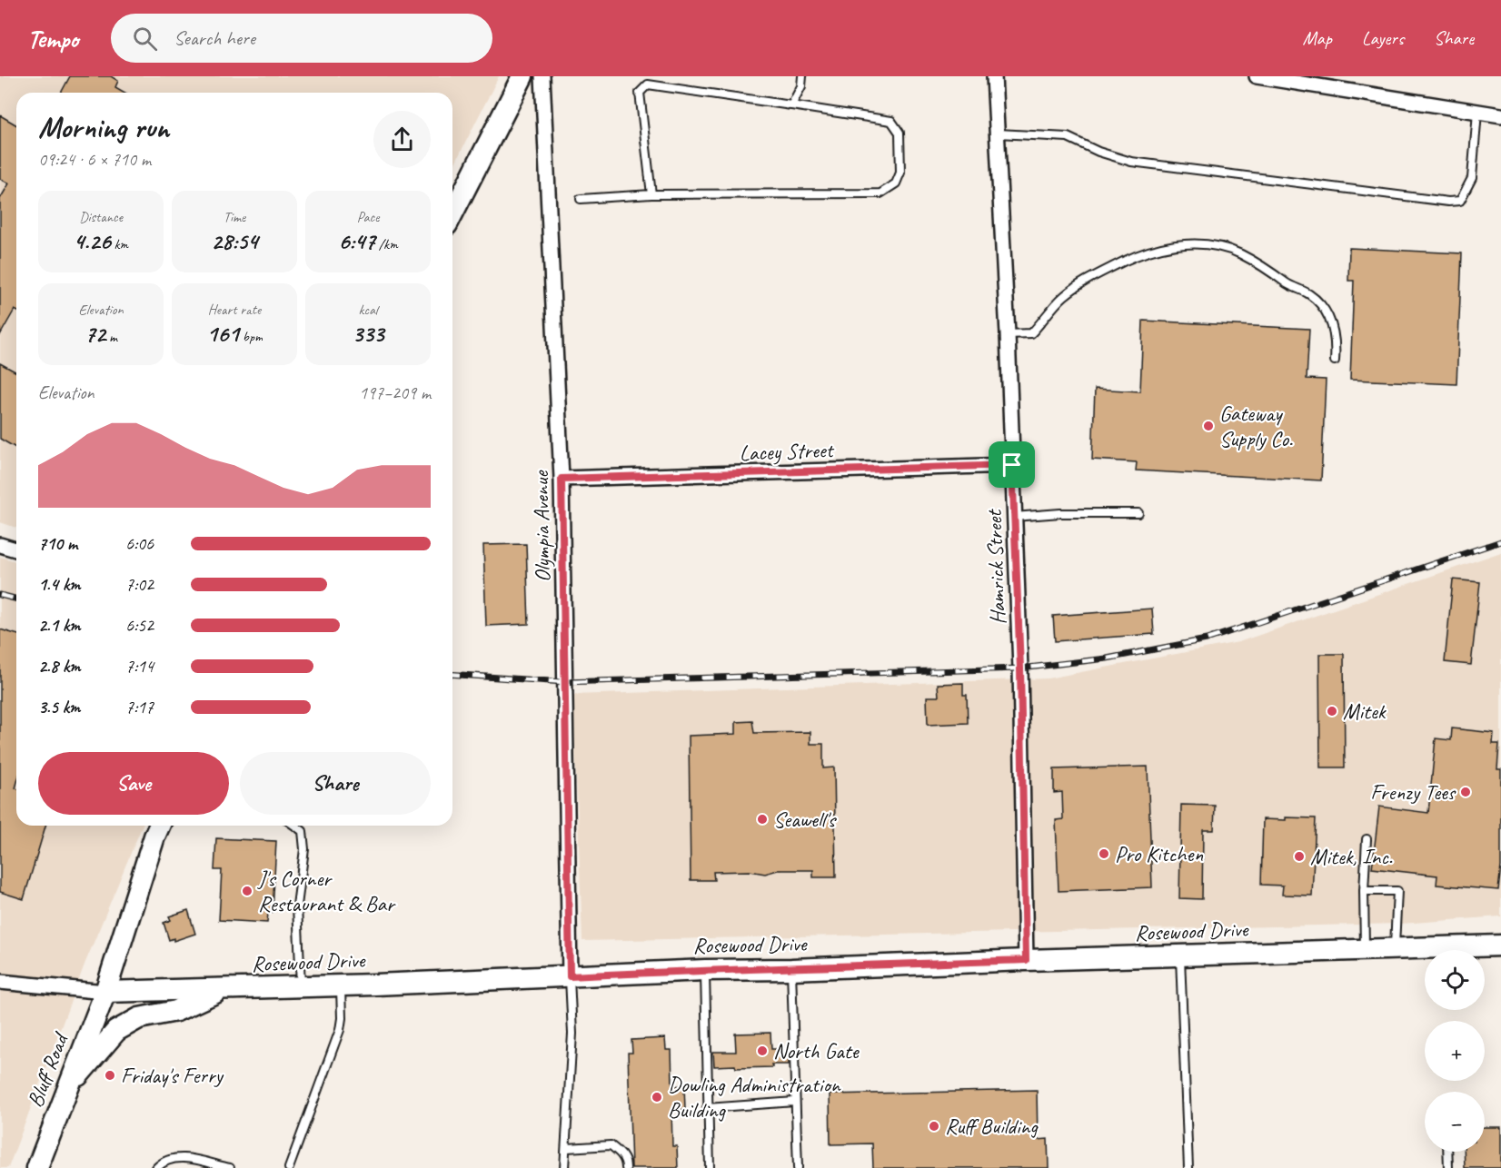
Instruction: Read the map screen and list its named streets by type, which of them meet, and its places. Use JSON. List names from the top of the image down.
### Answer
{
  "streets": {
    "main road": ["Rosewood Drive", "Bluff Road"],
    "street": ["Lacey Street", "Olympia Avenue", "Hamrick Street"]
  },
  "crossings": [
    ["Lacey Street", "Olympia Avenue"],
    ["Lacey Street", "Hamrick Street"],
    ["Olympia Avenue", "Rosewood Drive"],
    ["Hamrick Street", "Rosewood Drive"],
    ["Rosewood Drive", "Bluff Road"]
  ],
  "places": [
    "Gateway Supply Co.",
    "Mitek",
    "Frenzy Tees",
    "Seawell's",
    "Pro Kitchen",
    "Mitek, Inc.",
    "J's Corner Restaurant & Bar",
    "North Gate",
    "Friday's Ferry",
    "Dowling Administration Building",
    "Ruff Building"
  ],
  "page": {
    "header": "Tempo",
    "search": "Search here",
    "nav": ["Map", "Layers", "Share"],
    "heading": ["Morning run", "09:24 · 6 × 710 m"],
    "stats": [
      ["Distance", "4.26 km"],
      ["Time", "28:54"],
      ["Pace", "6:47 /km"],
      ["Elevation", "72 m"],
      ["Heart rate", "161 bpm"],
      ["kcal", "333"]
    ],
    "chart": ["Elevation", "197–209 m"],
    "list": [
      {
        "name": "710 m",
        "note": "6:06"
      },
      {
        "name": "1.4 km",
        "note": "7:02"
      },
      {
        "name": "2.1 km",
        "note": "6:52"
      },
      {
        "name": "2.8 km",
        "note": "7:14"
      },
      {
        "name": "3.5 km",
        "note": "7:17"
      }
    ],
    "buttons": ["Save", "Share"],
    "map_buttons": ["+", "−"]
  }
}
